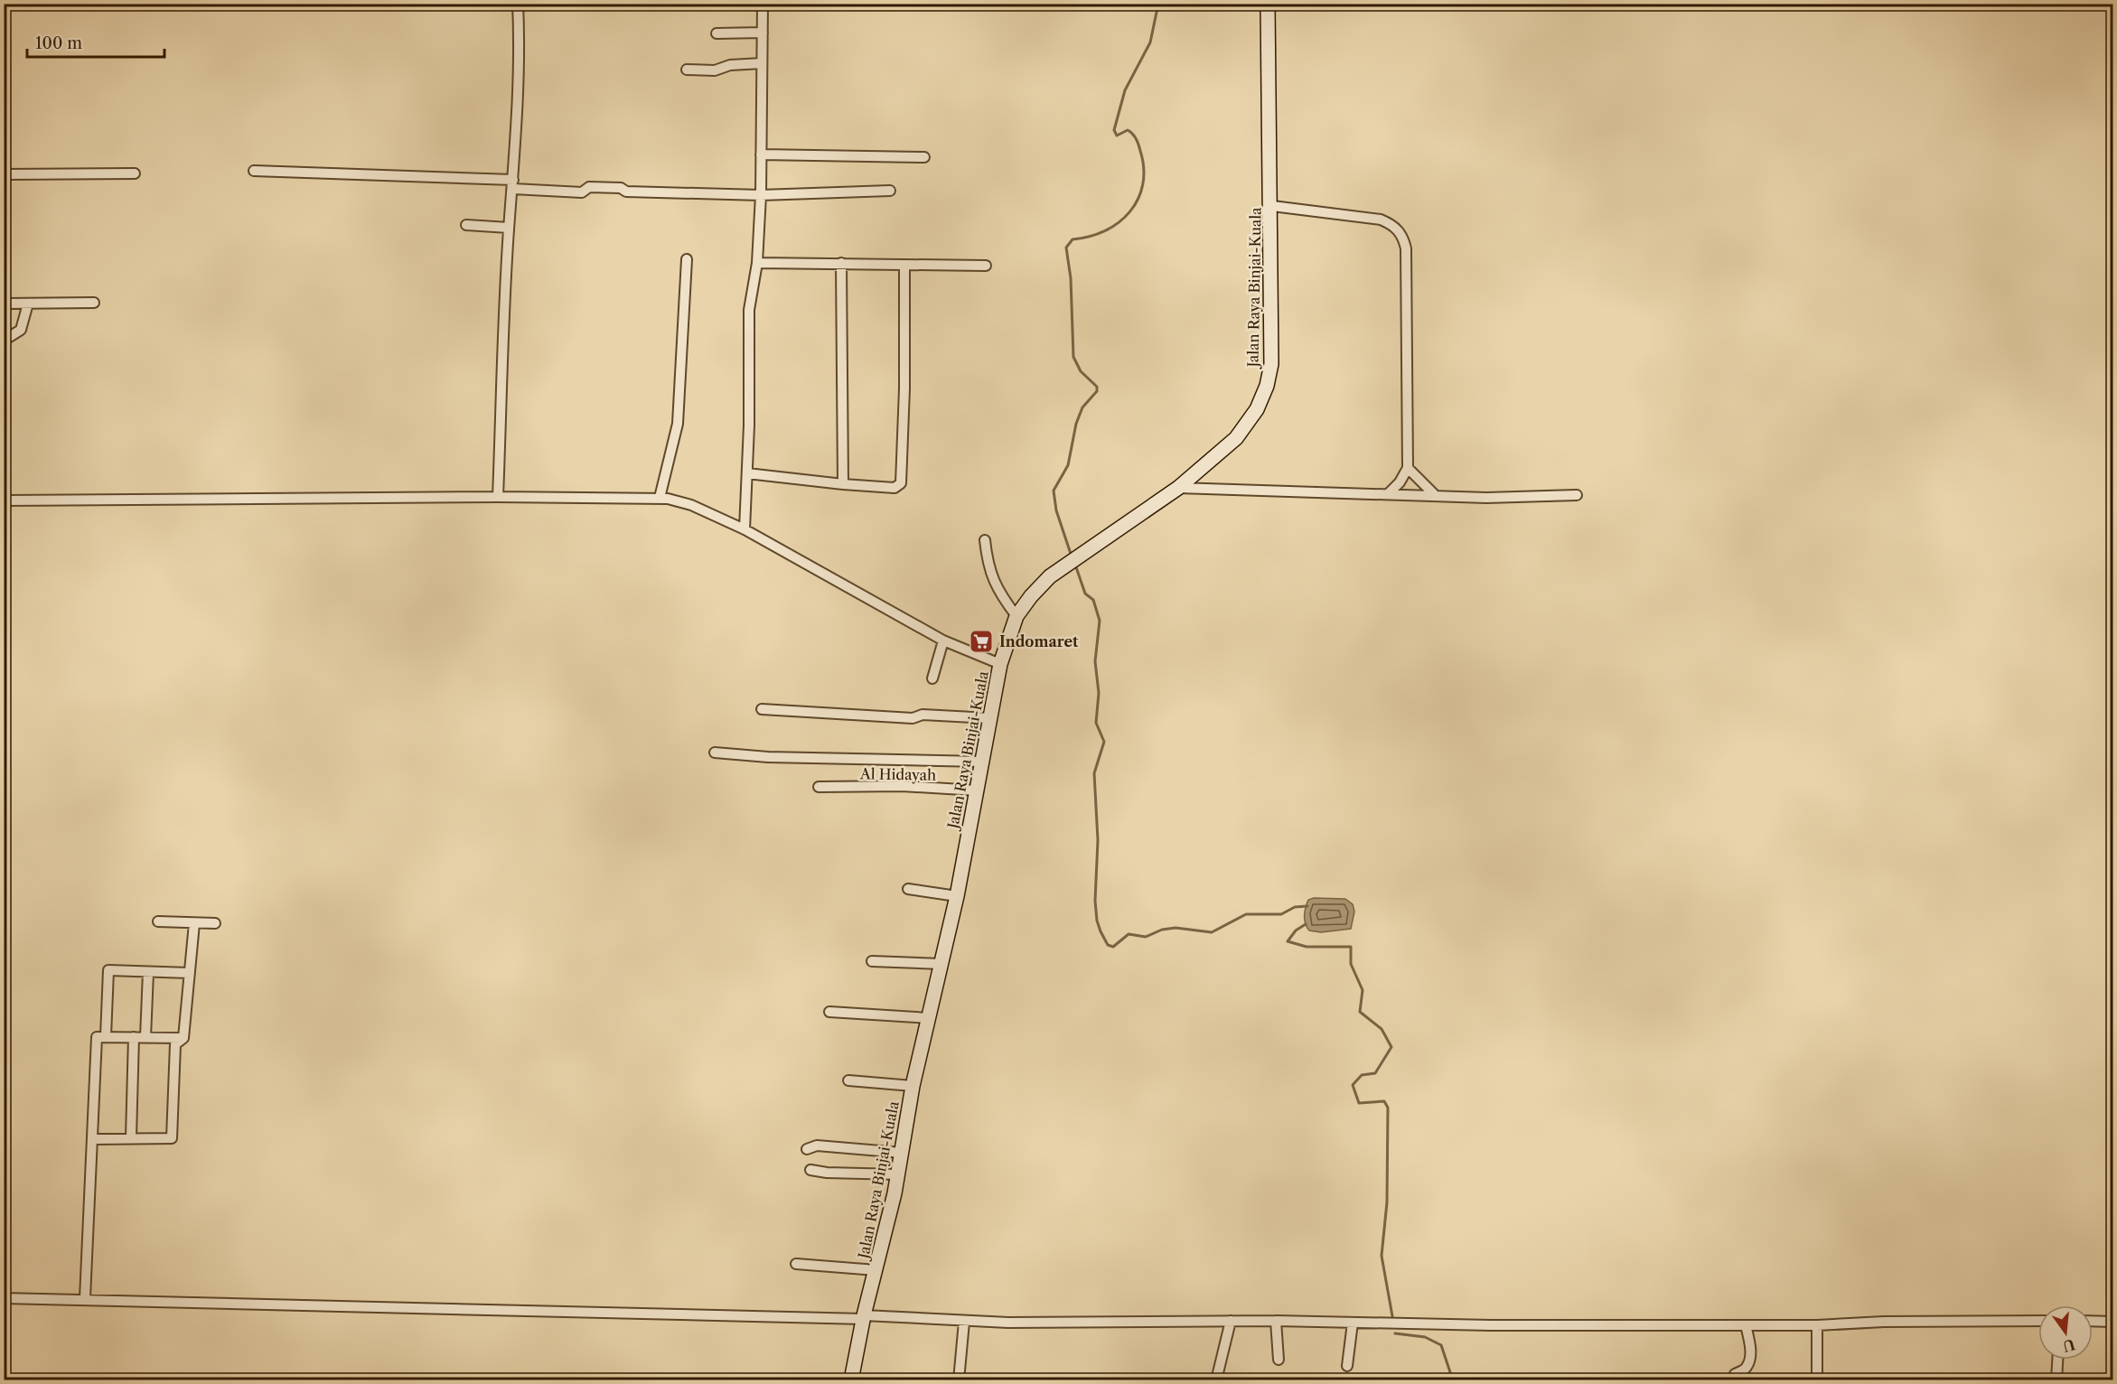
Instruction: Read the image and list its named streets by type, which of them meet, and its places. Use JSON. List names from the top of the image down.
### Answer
{
  "streets": {
    "main road": ["Jalan Raya Binjai-Kuala"],
    "street": ["Al Hidayah"]
  },
  "crossings": [
    ["Jalan Raya Binjai-Kuala", "Al Hidayah"]
  ],
  "places": {
    "supermarket": ["Indomaret"]
  },
  "scale_bar": "100 m",
  "north": "bottom"
}
